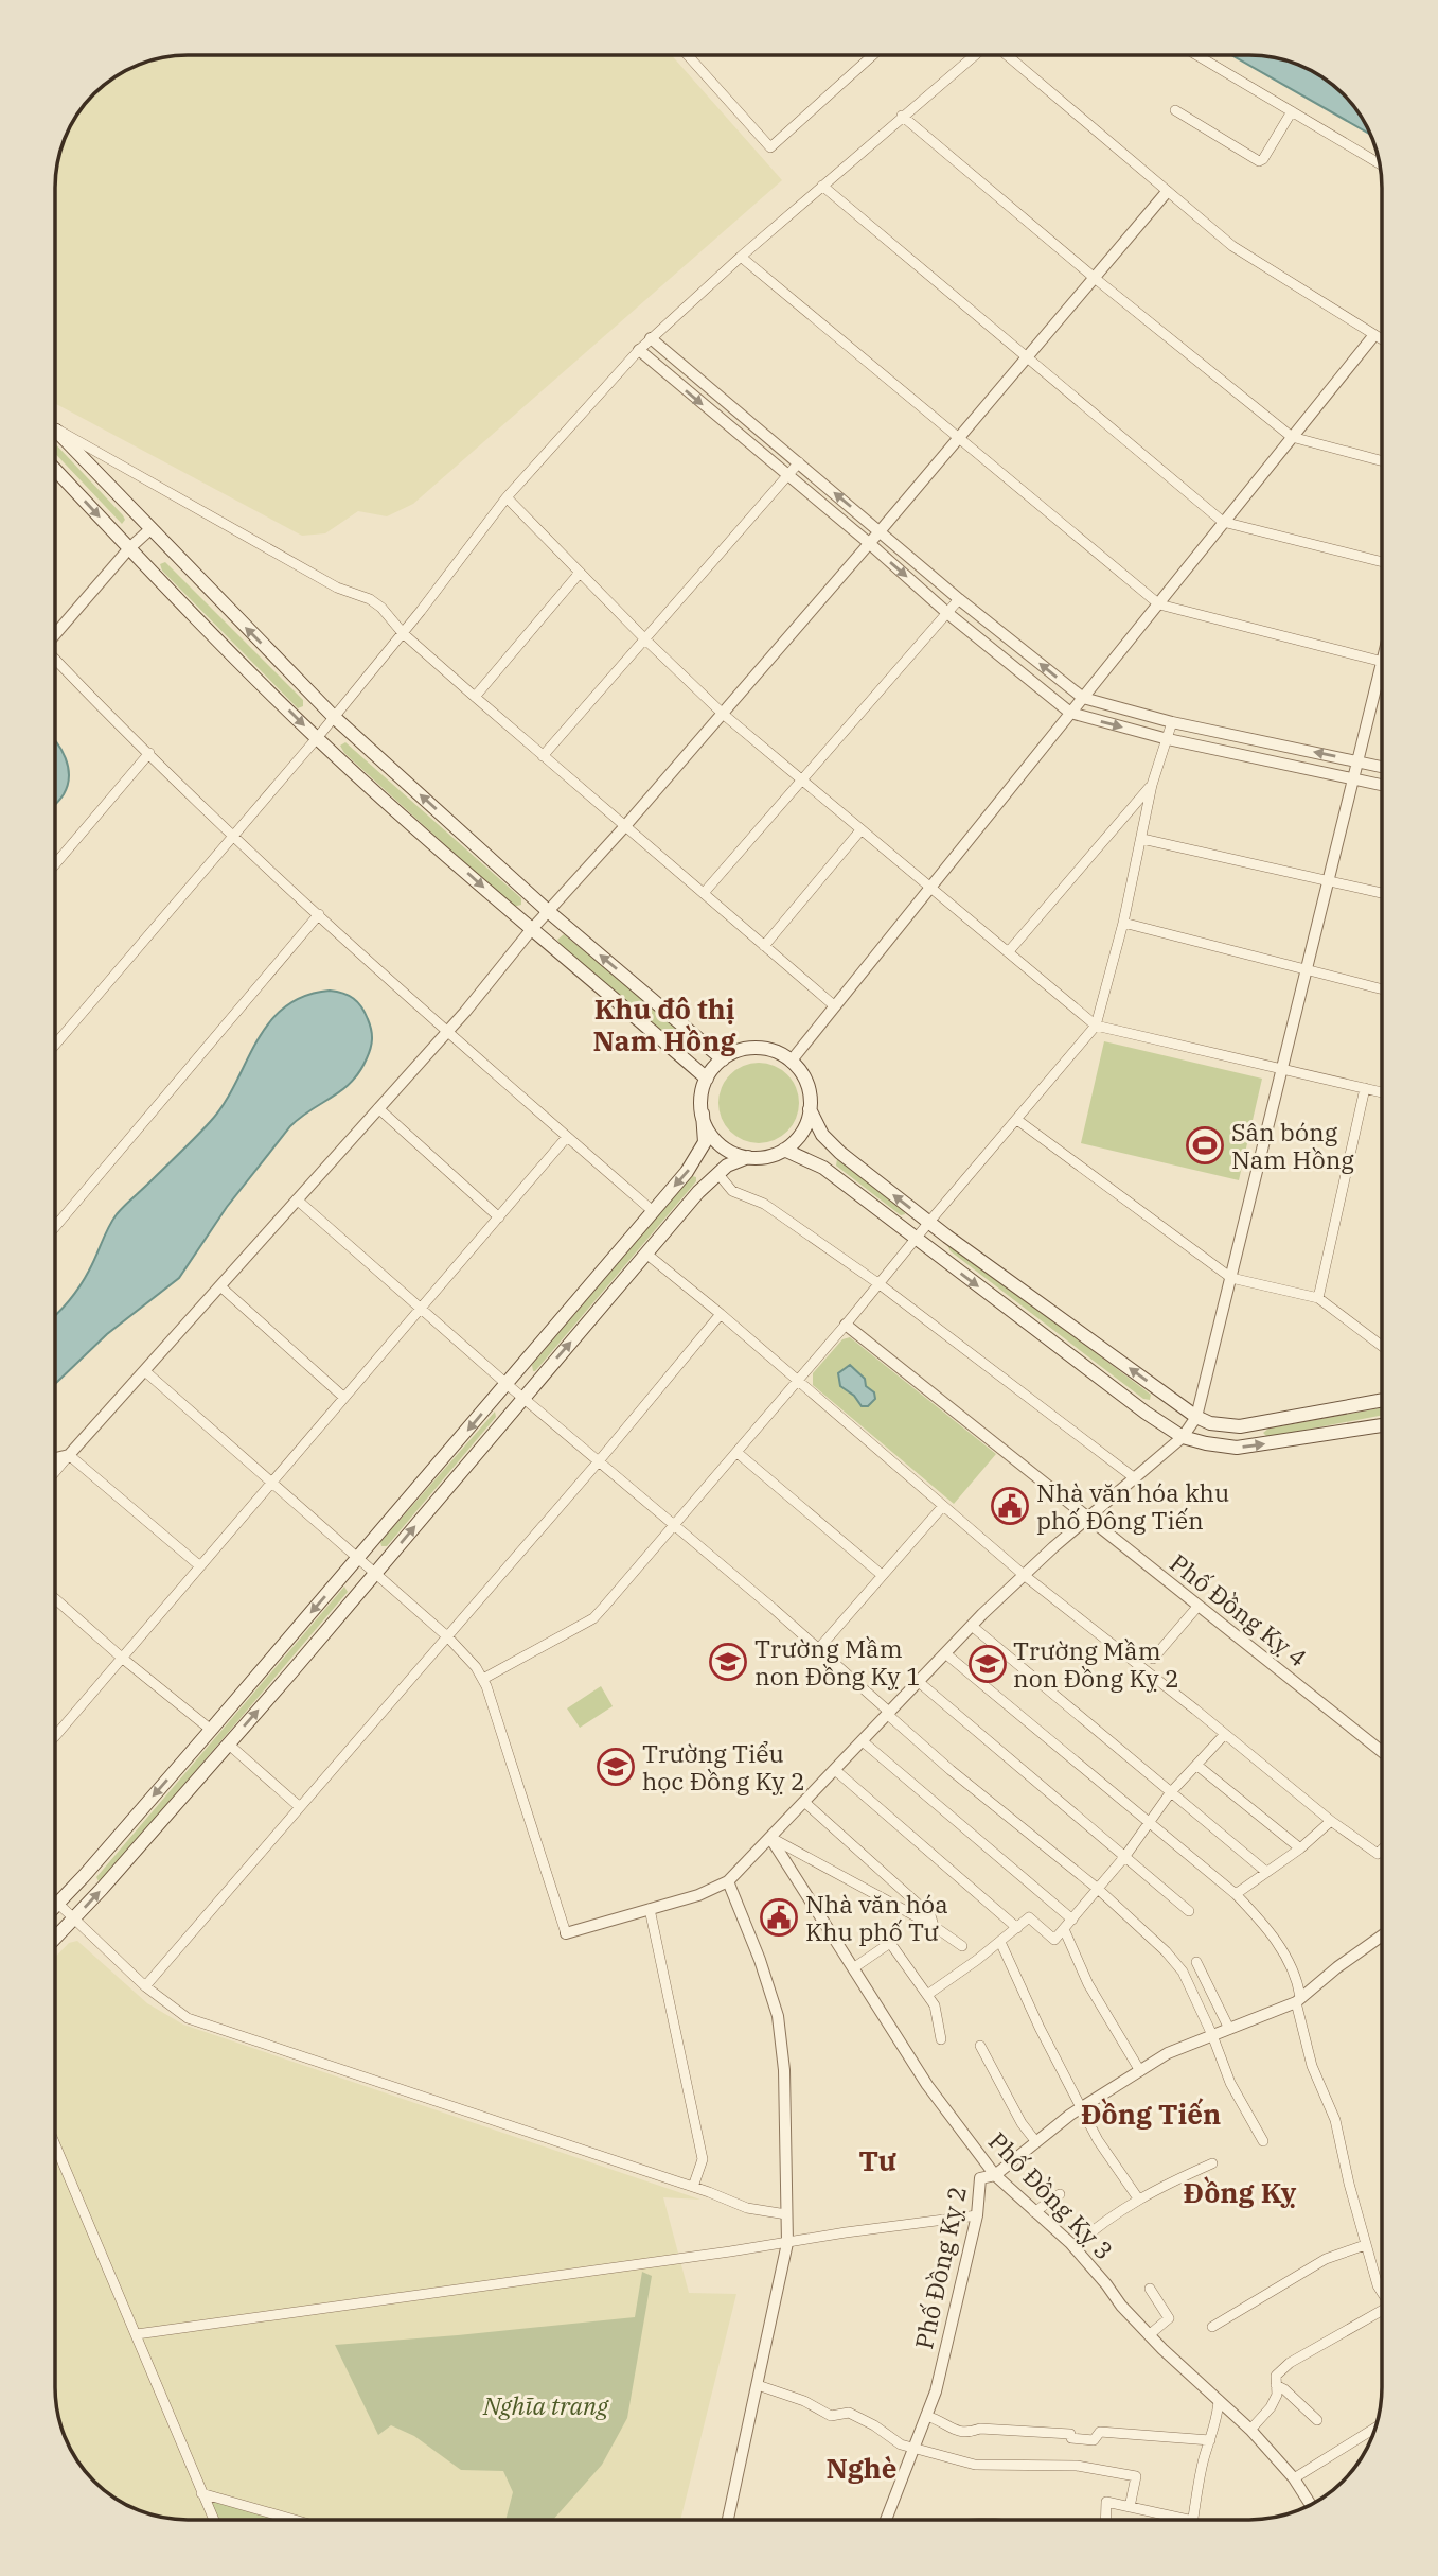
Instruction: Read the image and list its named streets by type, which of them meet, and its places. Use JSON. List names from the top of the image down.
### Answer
{
  "streets": {
    "street": ["Phố Đồng Kỵ 4", "Phố Đồng Kỵ 3", "Phố Đồng Kỵ 2"]
  },
  "crossings": [
    ["Phố Đồng Kỵ 3", "Phố Đồng Kỵ 2"]
  ],
  "districts": [
    "Khu đô thị Nam Hồng",
    "Đồng Tiến",
    "Tư",
    "Đồng Kỵ",
    "Nghè"
  ],
  "parks": ["Nghĩa trang"],
  "places": {
    "sports": ["Sân bóng Nam Hồng"],
    "public building": ["Nhà văn hóa khu phố Đông Tiến", "Nhà văn hóa Khu phố Tư"],
    "school or university": ["Trường Mầm non Đồng Kỵ 1", "Trường Mầm non Đồng Kỵ 2", "Trường Tiểu học Đồng Kỵ 2"]
  }
}
